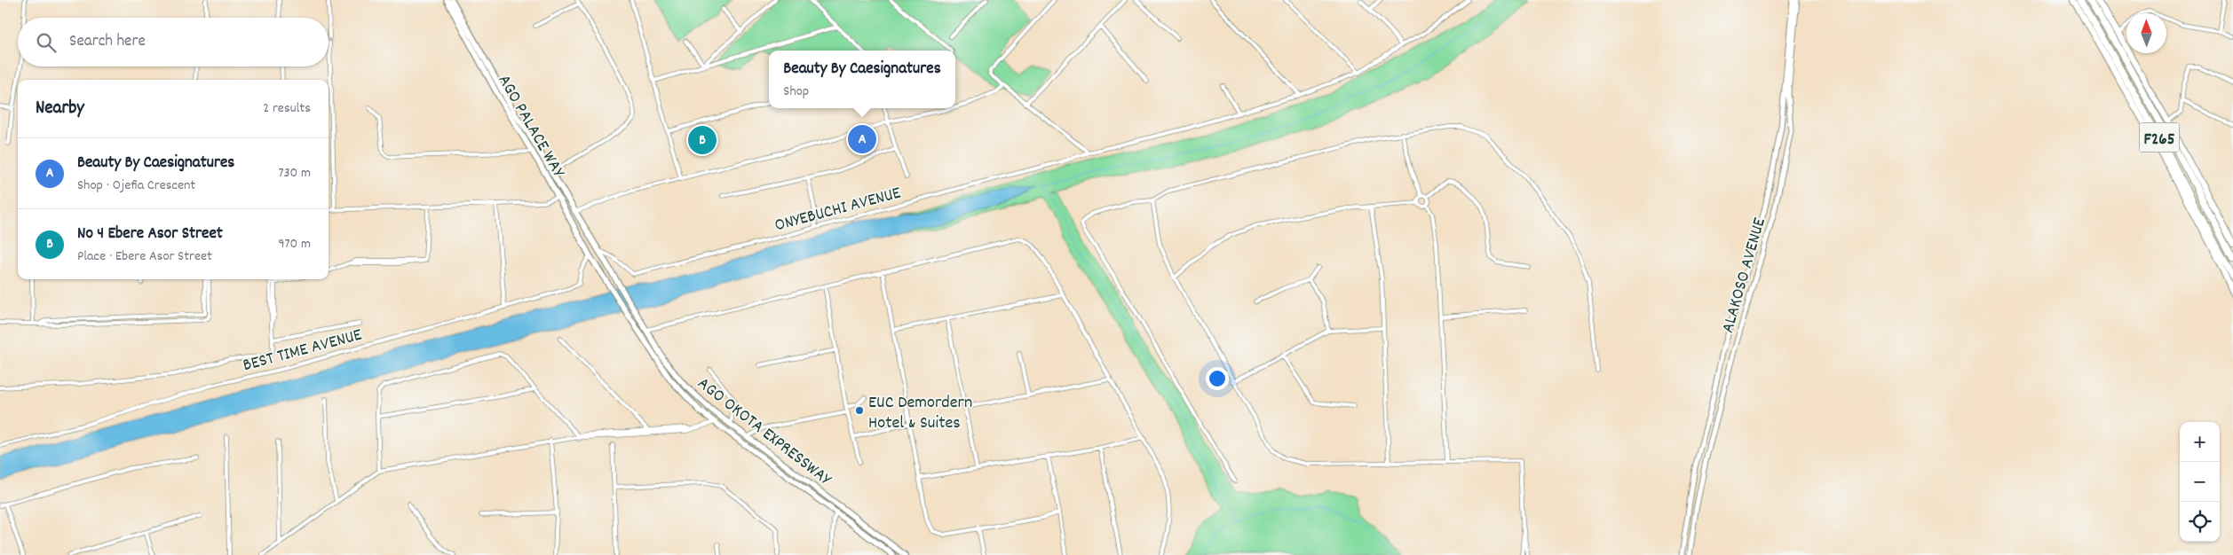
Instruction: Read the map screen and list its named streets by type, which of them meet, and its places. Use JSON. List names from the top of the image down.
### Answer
{
  "streets": {
    "highway": ["F265"],
    "main road": ["AGO PALACE WAY", "AGO OKOTA EXPRESSWAY"],
    "street": ["ONYEBUCHI AVENUE", "ALAKOSO AVENUE", "BEST TIME AVENUE"]
  },
  "crossings": [
    ["AGO PALACE WAY", "ONYEBUCHI AVENUE"],
    ["AGO PALACE WAY", "BEST TIME AVENUE"],
    ["AGO PALACE WAY", "AGO OKOTA EXPRESSWAY"]
  ],
  "places": ["EUC Demordern Hotel & Suites"],
  "north": "top",
  "page": {
    "search": "Search here",
    "popup": ["Beauty By Caesignatures", "Shop"],
    "heading": ["Nearby", "2 results"],
    "pins": ["A", "B"],
    "list": [
      {
        "mark": "A",
        "name": "Beauty By Caesignatures",
        "note": "Shop · Ojefia Crescent",
        "value": "730 m"
      },
      {
        "mark": "B",
        "name": "No 4 Ebere Asor Street",
        "note": "Place · Ebere Asor Street",
        "value": "970 m"
      }
    ],
    "map_buttons": ["+", "−"]
  }
}
